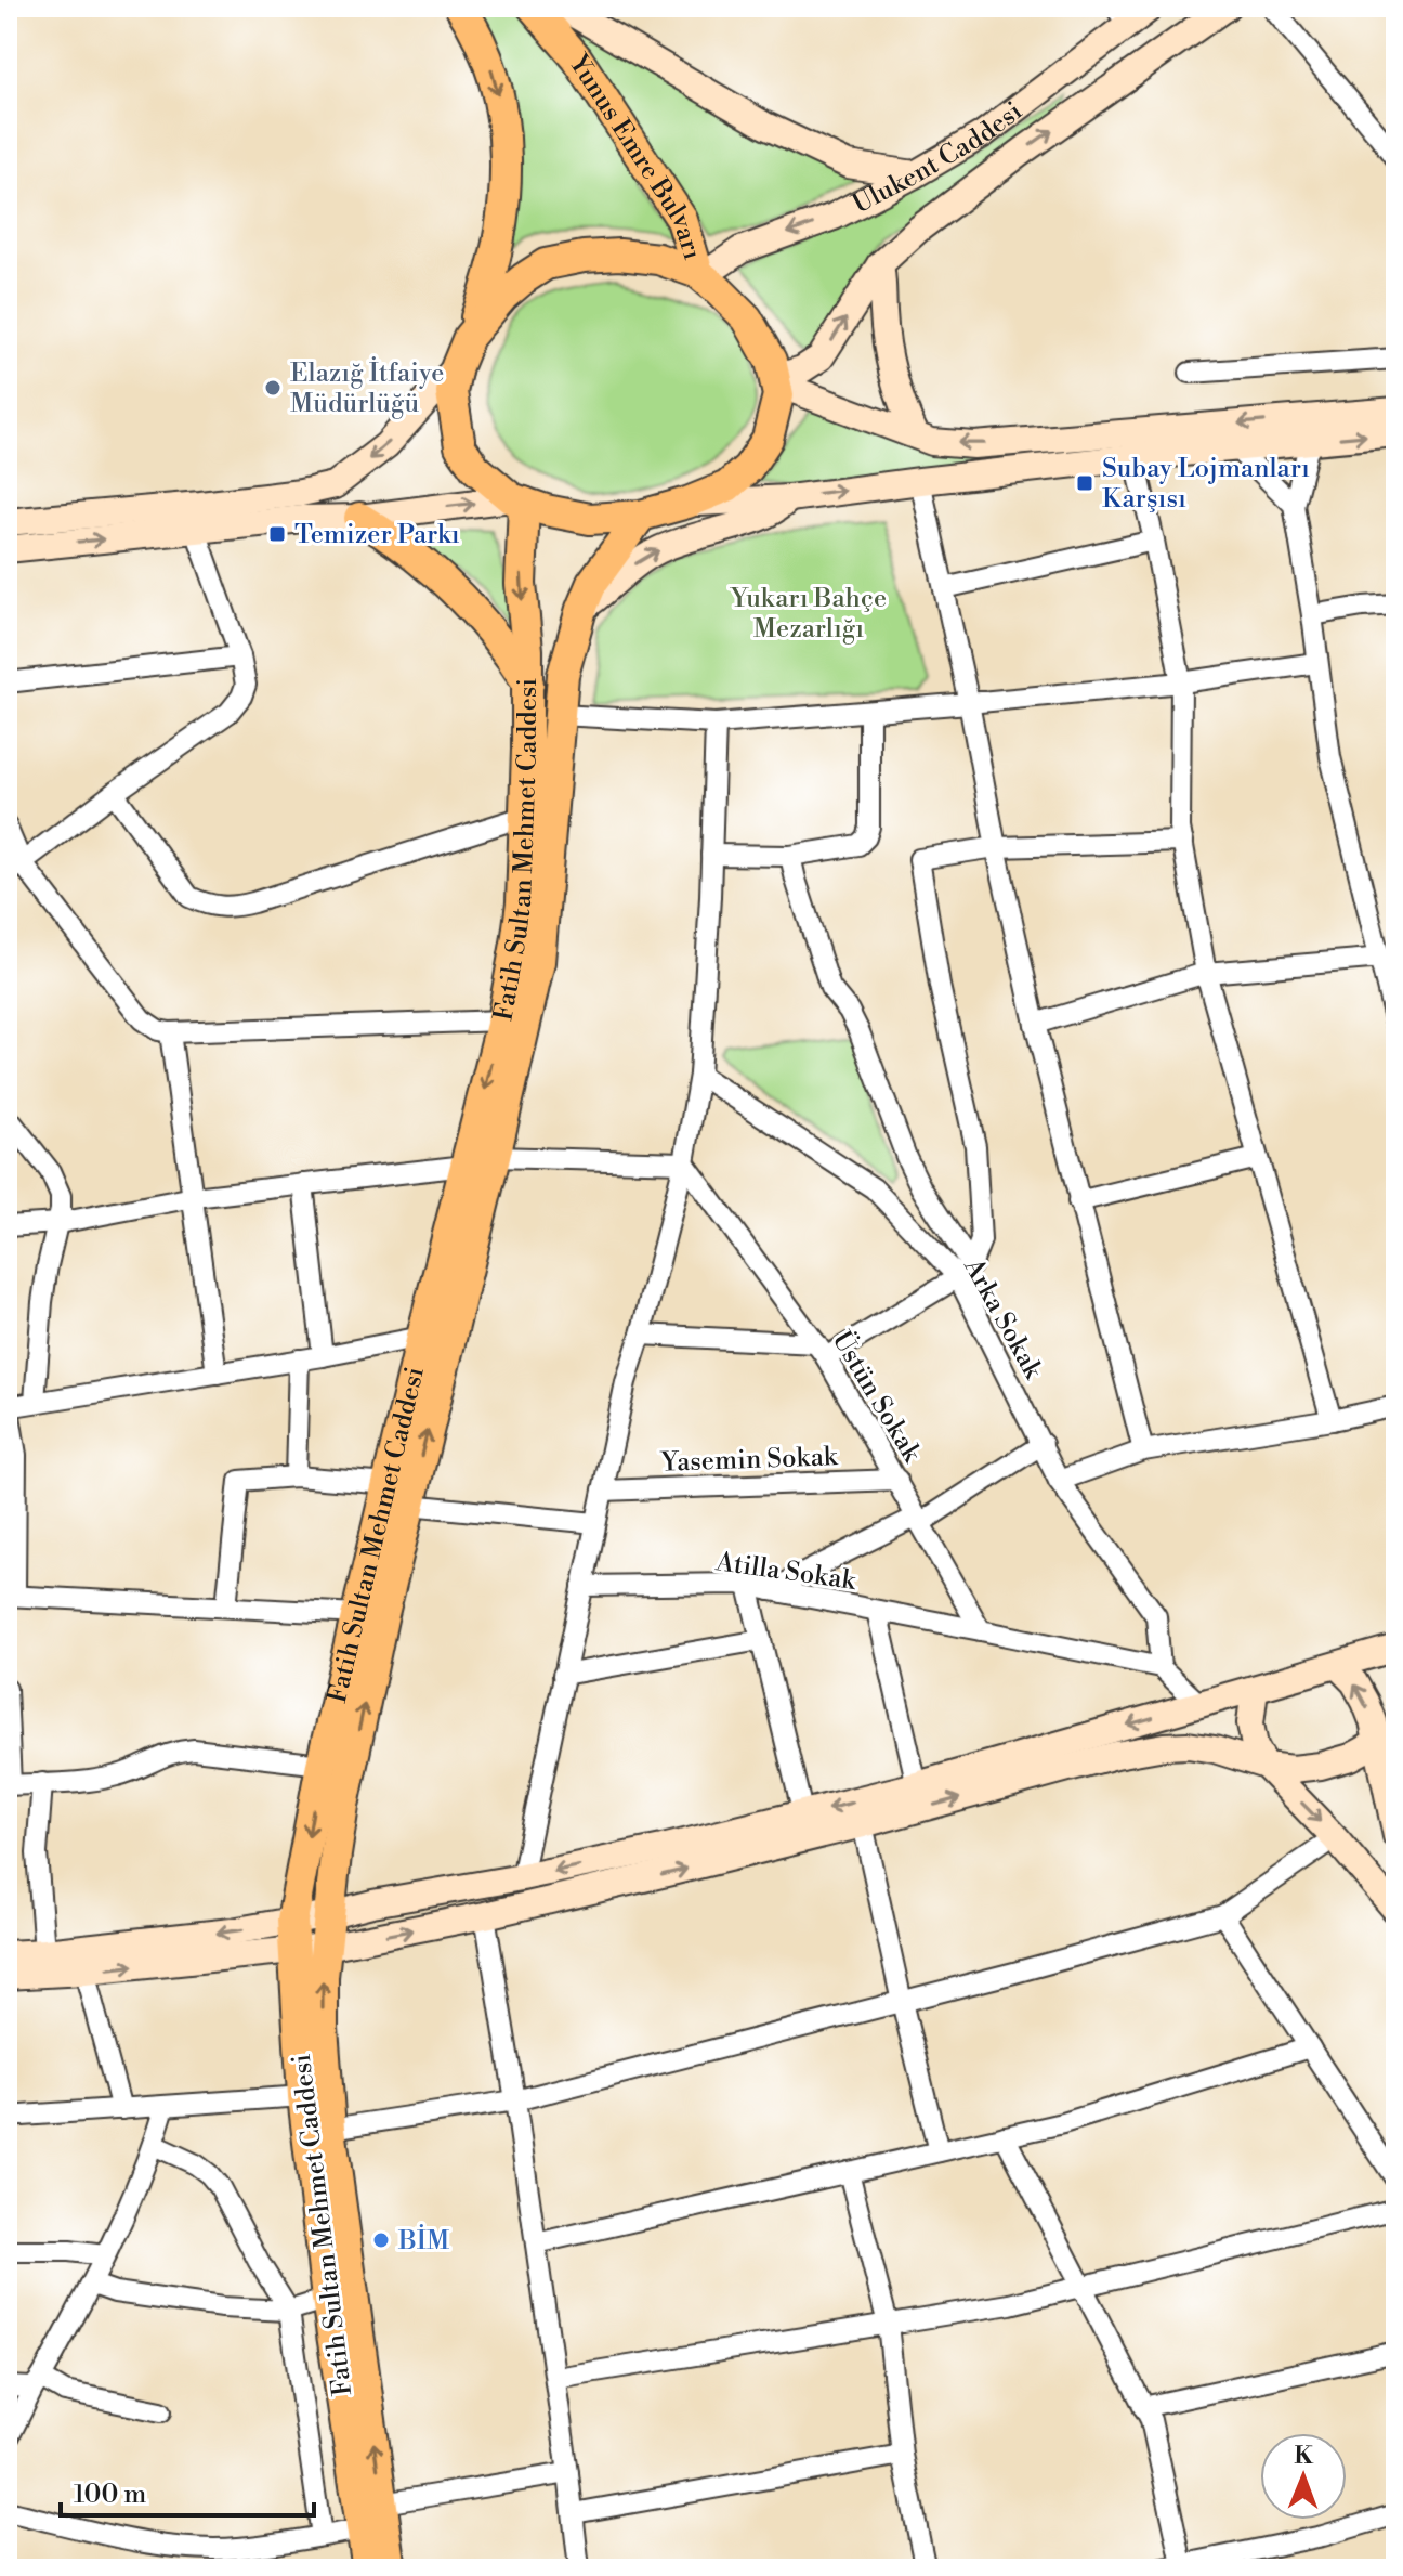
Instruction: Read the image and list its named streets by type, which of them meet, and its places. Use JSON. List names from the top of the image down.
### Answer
{
  "streets": {
    "main road": ["Ulukent Caddesi", "Yunus Emre Bulvarı", "Fatih Sultan Mehmet Caddesi"],
    "street": [
      "Arka Sokak",
      "Üstün Sokak",
      "Yasemin Sokak",
      "Atilla Sokak"
    ]
  },
  "crossings": [
    ["Ulukent Caddesi", "Yunus Emre Bulvarı"],
    ["Ulukent Caddesi", "Fatih Sultan Mehmet Caddesi"],
    ["Yunus Emre Bulvarı", "Fatih Sultan Mehmet Caddesi"],
    ["Üstün Sokak", "Yasemin Sokak"],
    ["Üstün Sokak", "Atilla Sokak"]
  ],
  "parks": ["Yukarı Bahçe Mezarlığı"],
  "places": {
    "other": ["Elazığ İtfaiye Müdürlüğü", "BİM"],
    "transit": ["Subay Lojmanları Karşısı", "Temizer Parkı"]
  },
  "scale_bar": "100 m",
  "north": "top"
}
